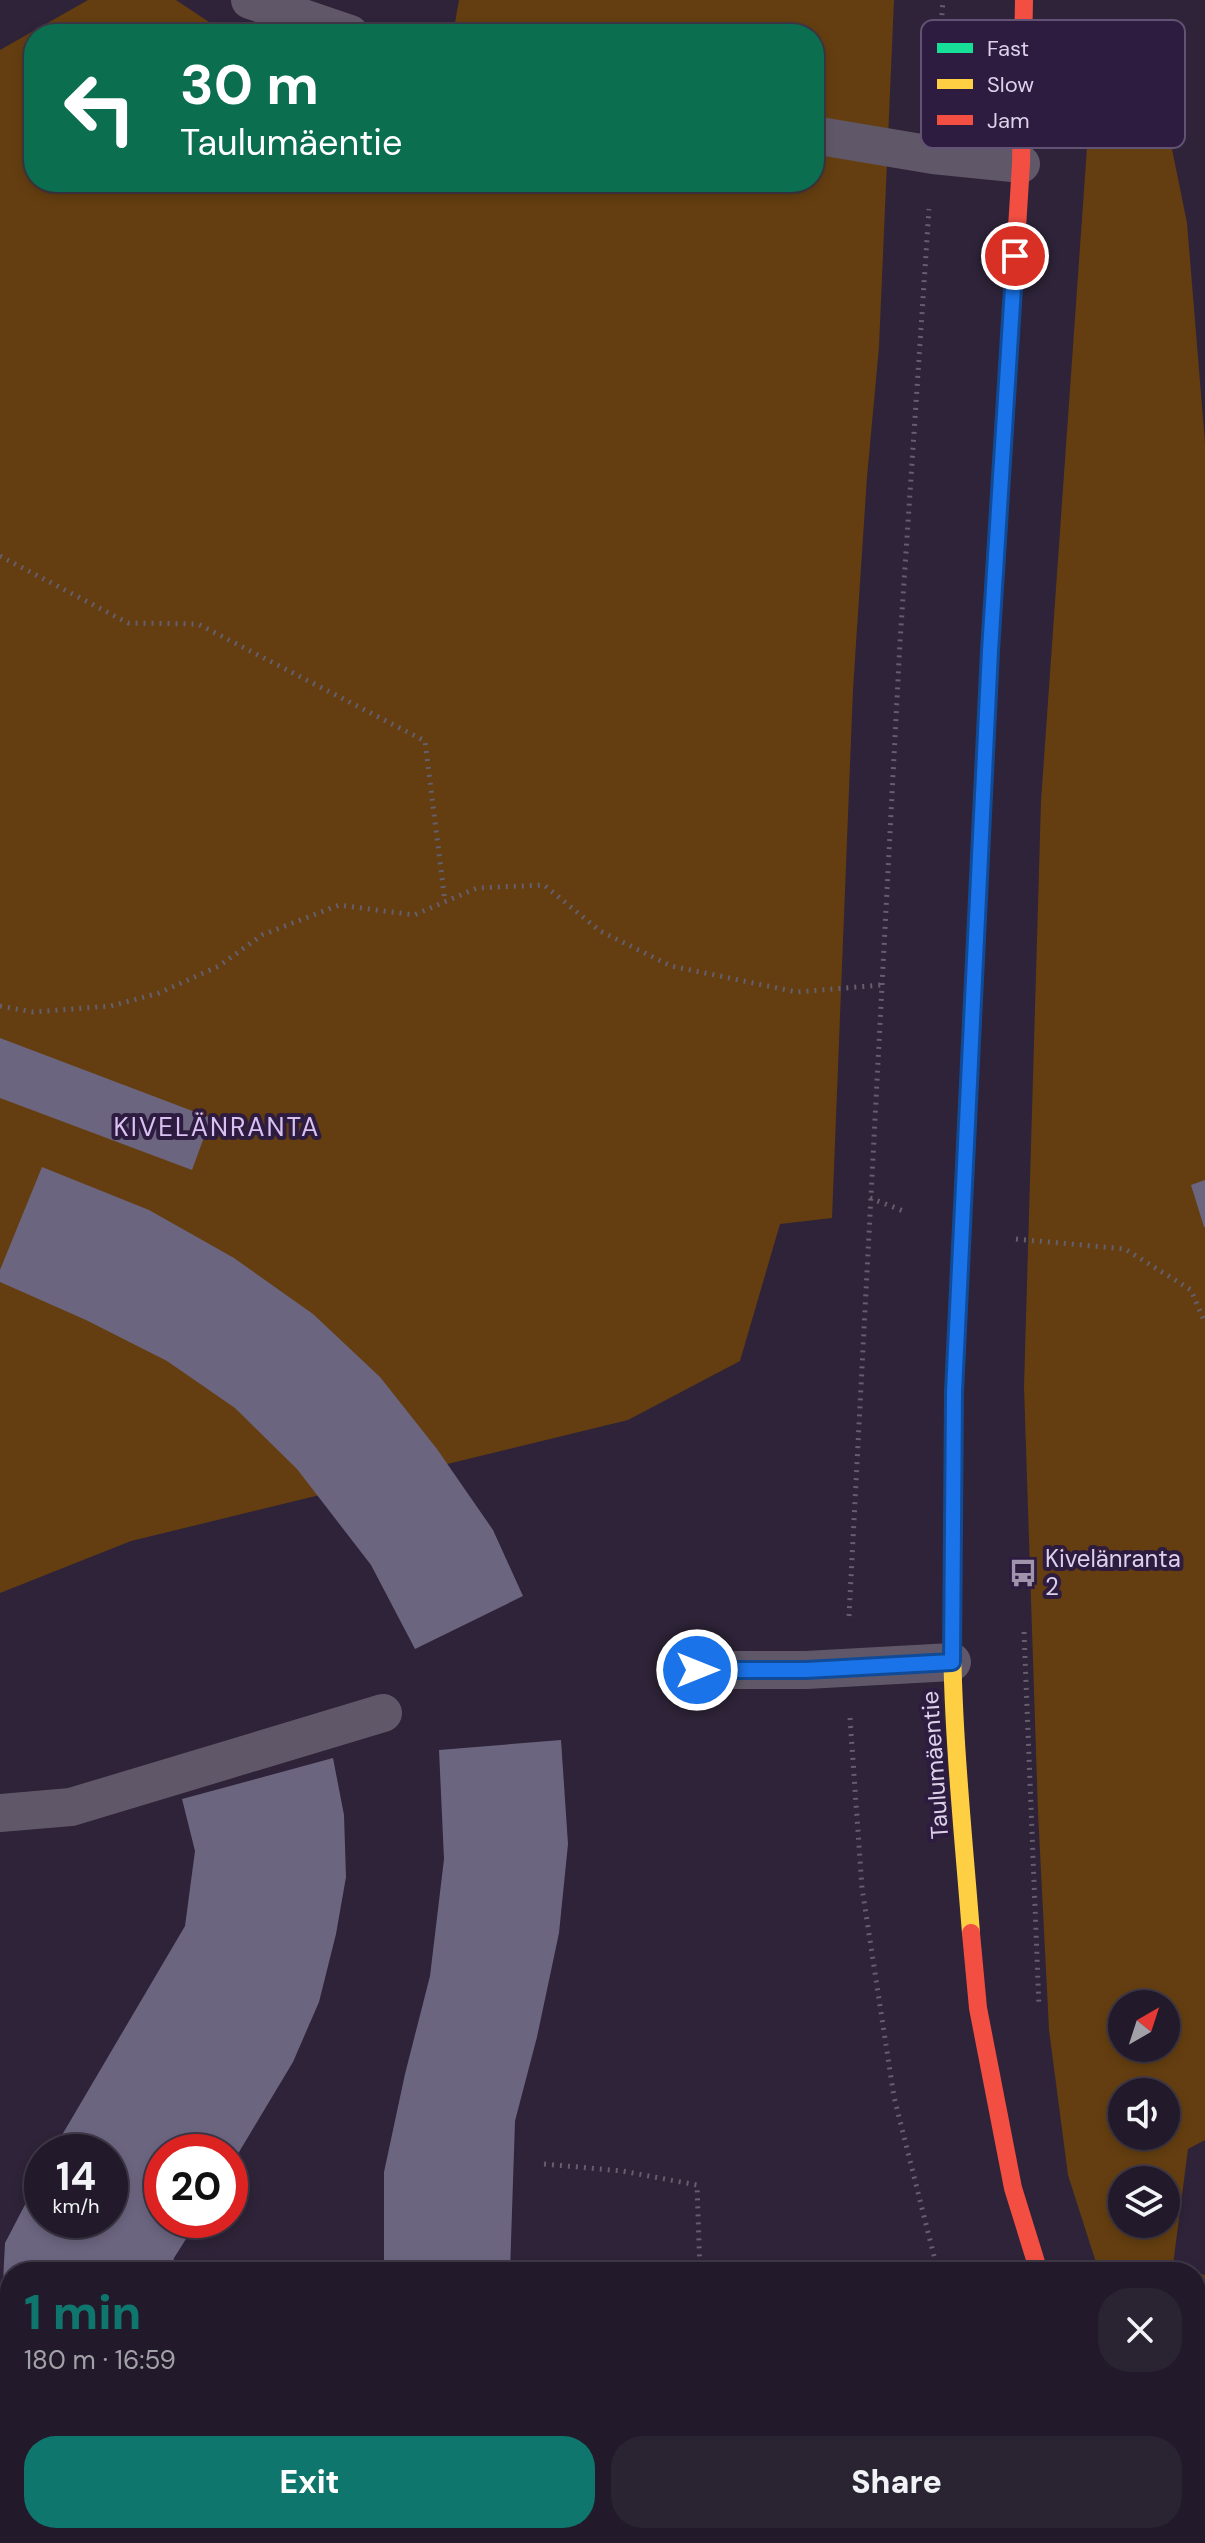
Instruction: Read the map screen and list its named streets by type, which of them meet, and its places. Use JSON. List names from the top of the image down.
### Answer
{
  "streets": {
    "main road": ["Taulumäentie"]
  },
  "districts": ["KIVELÄNRANTA"],
  "places": {
    "bus stop": ["Kivelänranta 2"]
  },
  "legend": ["Fast", "Slow", "Jam"],
  "north": "top right",
  "page": {
    "turn": ["30 m", "Taulumäentie"],
    "speed": "14 km/h",
    "limit": "20",
    "heading": ["1 min", "180 m · 16:59"],
    "buttons": ["Exit", "Share"]
  }
}
